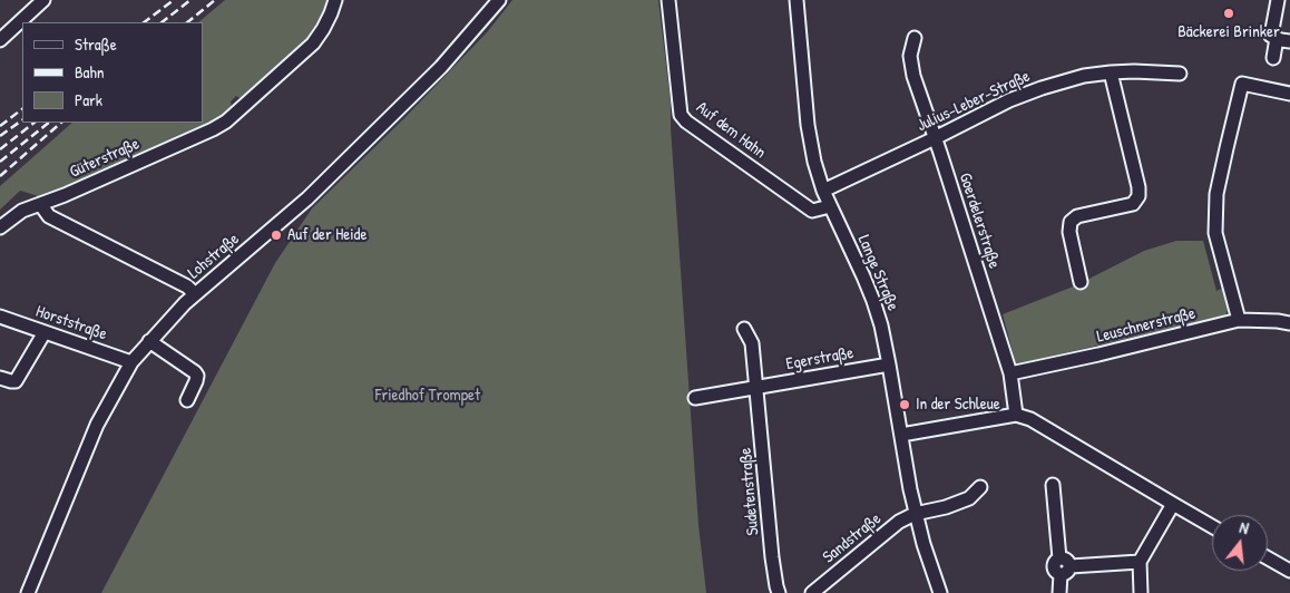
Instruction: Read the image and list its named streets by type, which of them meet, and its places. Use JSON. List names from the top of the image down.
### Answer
{
  "streets": {
    "street": [
      "Julius-Leber-Straße",
      "Auf dem Hahn",
      "Güterstraße",
      "Goerdelerstraße",
      "Lohstraße",
      "Lange Straße",
      "Horststraße",
      "Leuschnerstraße",
      "Egerstraße",
      "Sudetenstraße",
      "Sandstraße"
    ]
  },
  "crossings": [
    ["Julius-Leber-Straße", "Goerdelerstraße"],
    ["Julius-Leber-Straße", "Lange Straße"],
    ["Auf dem Hahn", "Lange Straße"],
    ["Goerdelerstraße", "Leuschnerstraße"],
    ["Lohstraße", "Horststraße"],
    ["Lange Straße", "Egerstraße"],
    ["Lange Straße", "Sandstraße"],
    ["Egerstraße", "Sudetenstraße"]
  ],
  "parks": ["Friedhof Trompet"],
  "places": ["Bäckerei Brinker", "Auf der Heide", "In der Schleue"],
  "legend": ["Straße", "Bahn", "Park"],
  "north": "top"
}
